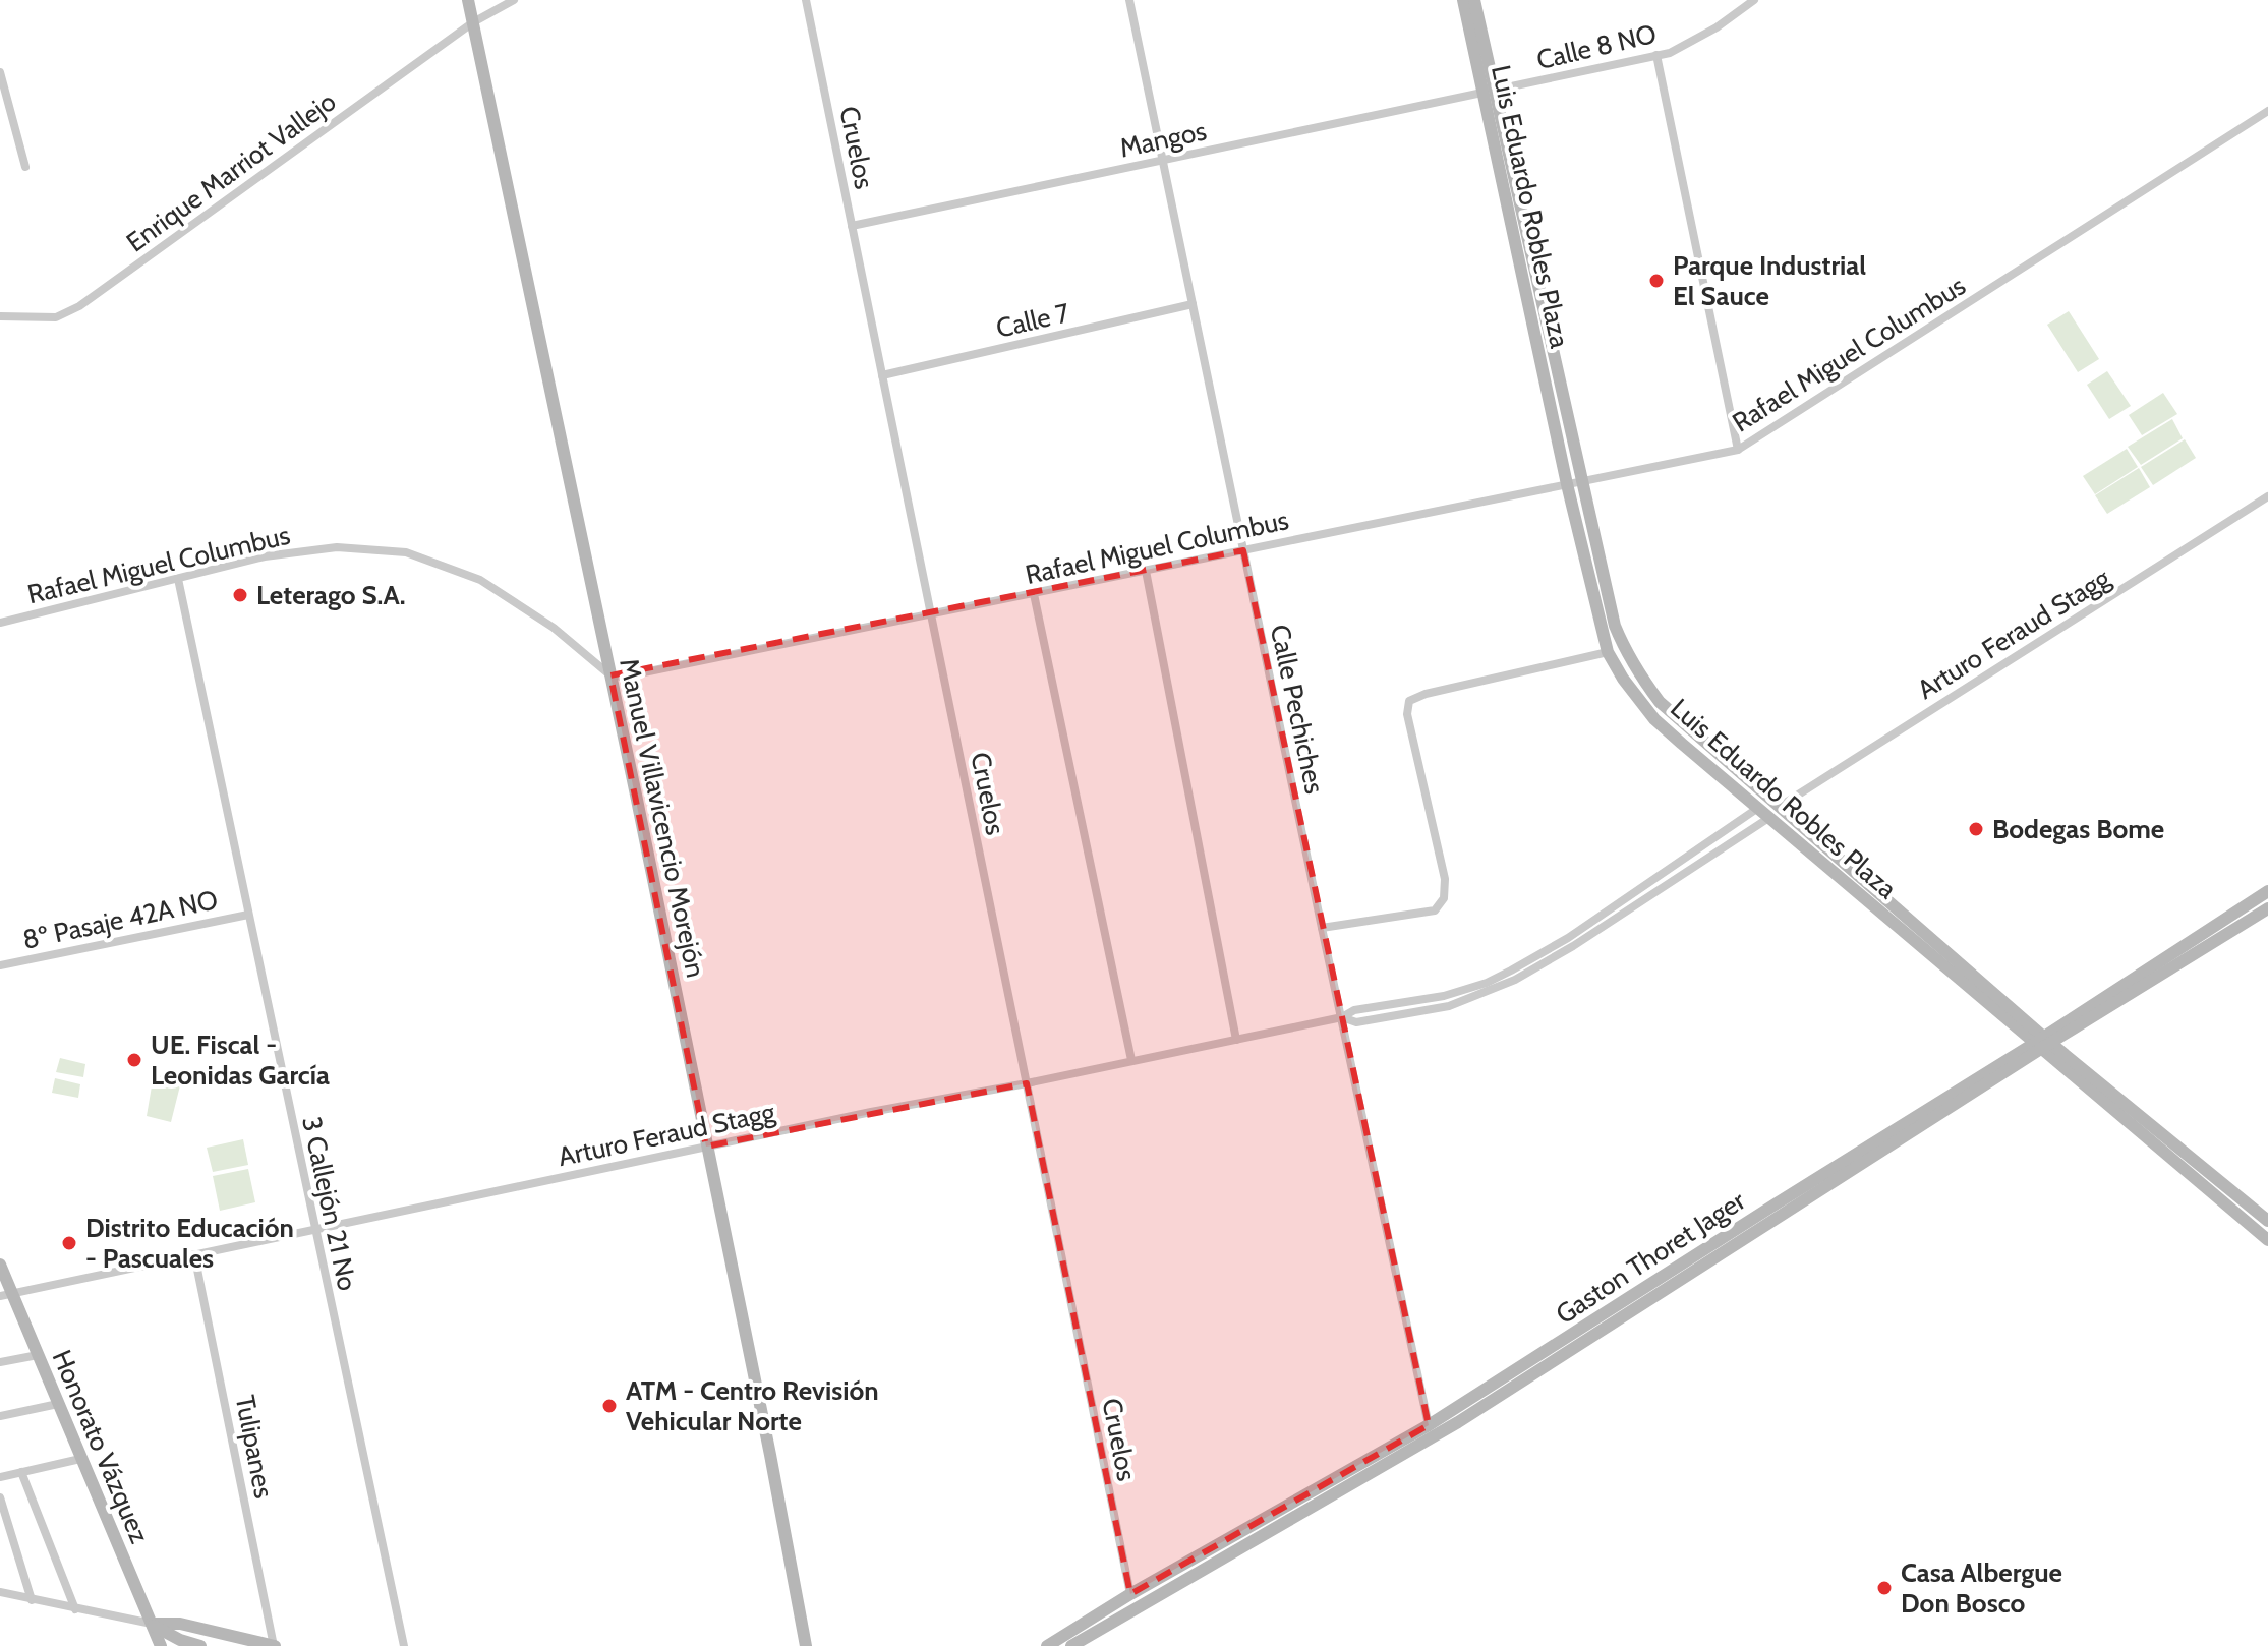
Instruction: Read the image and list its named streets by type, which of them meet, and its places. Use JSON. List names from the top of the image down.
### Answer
{
  "streets": {
    "street": [
      "Calle 8 NO",
      "Mangos",
      "Cruelos",
      "Enrique Marriot Vallejo",
      "Luis Eduardo Robles Plaza",
      "Calle 7",
      "Rafael Miguel Columbus",
      "Arturo Feraud Stagg",
      "Calle Pechiches",
      "Manuel Villavicencio Morejón",
      "8º Pasaje 42A NO",
      "3 Callejón 21 No",
      "Gaston Thoret Jager",
      "Honorato Vázquez",
      "Tulipanes"
    ]
  },
  "crossings": [
    ["Calle 8 NO", "Mangos"],
    ["Calle 8 NO", "Luis Eduardo Robles Plaza"],
    ["Mangos", "Cruelos"],
    ["Mangos", "Luis Eduardo Robles Plaza"],
    ["Mangos", "Calle Pechiches"],
    ["Cruelos", "Calle 7"],
    ["Cruelos", "Rafael Miguel Columbus"],
    ["Cruelos", "Arturo Feraud Stagg"],
    ["Cruelos", "Gaston Thoret Jager"],
    ["Enrique Marriot Vallejo", "Manuel Villavicencio Morejón"],
    ["Luis Eduardo Robles Plaza", "Rafael Miguel Columbus"],
    ["Luis Eduardo Robles Plaza", "Arturo Feraud Stagg"],
    ["Luis Eduardo Robles Plaza", "Gaston Thoret Jager"],
    ["Calle 7", "Calle Pechiches"],
    ["Rafael Miguel Columbus", "Calle Pechiches"],
    ["Rafael Miguel Columbus", "Manuel Villavicencio Morejón"],
    ["Rafael Miguel Columbus", "3 Callejón 21 No"],
    ["Arturo Feraud Stagg", "Calle Pechiches"],
    ["Arturo Feraud Stagg", "Manuel Villavicencio Morejón"],
    ["Arturo Feraud Stagg", "3 Callejón 21 No"],
    ["Arturo Feraud Stagg", "Honorato Vázquez"],
    ["Arturo Feraud Stagg", "Tulipanes"],
    ["Calle Pechiches", "Gaston Thoret Jager"],
    ["8º Pasaje 42A NO", "3 Callejón 21 No"]
  ],
  "places": [
    "Parque Industrial El Sauce",
    "Leterago S.A.",
    "Bodegas Bome",
    "UE. Fiscal - Leonidas García",
    "Distrito Educación - Pascuales",
    "ATM - Centro Revisión Vehicular Norte",
    "Casa Albergue Don Bosco"
  ]
}
